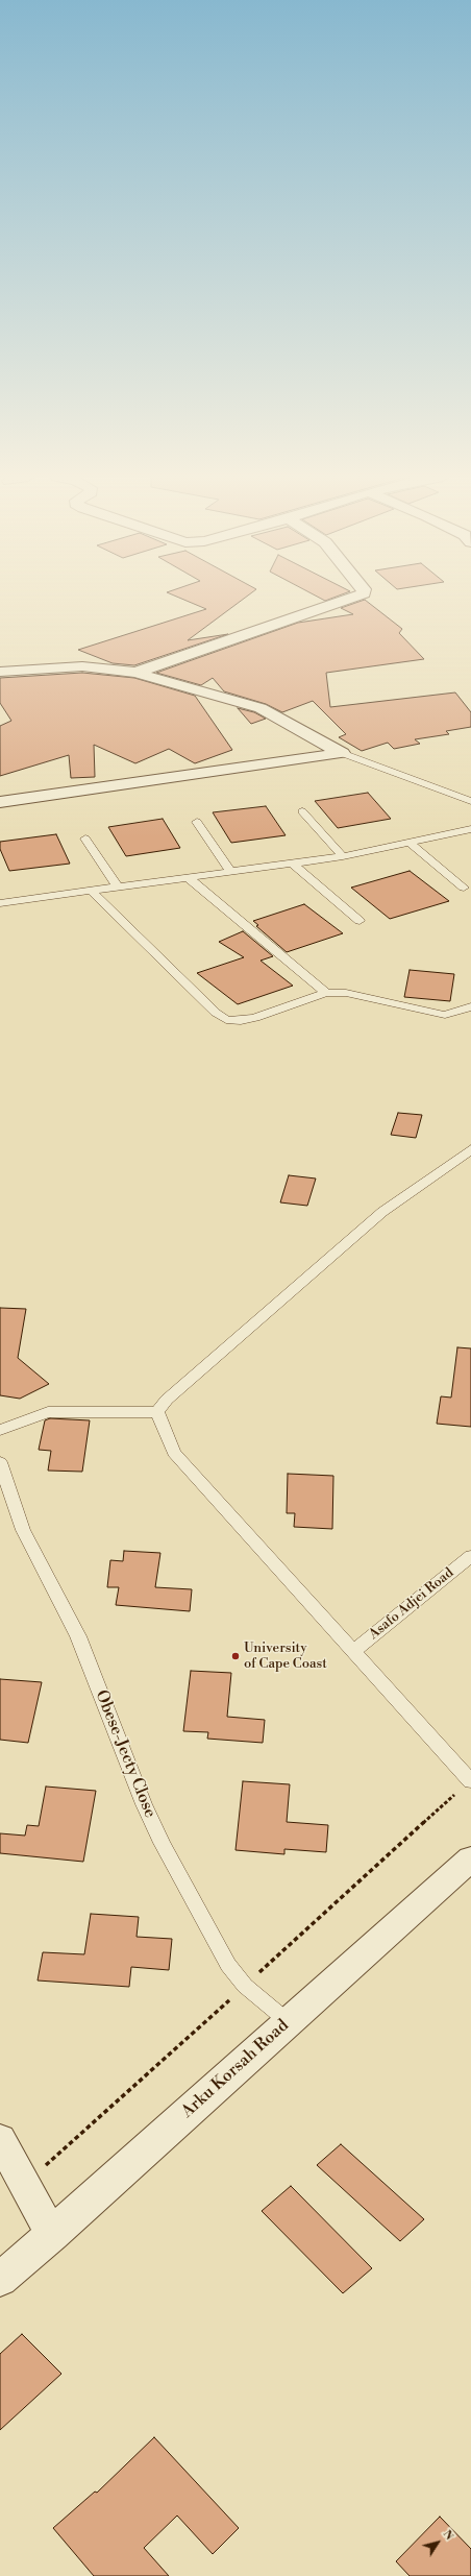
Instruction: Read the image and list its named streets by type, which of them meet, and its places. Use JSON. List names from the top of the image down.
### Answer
{
  "streets": {
    "street": ["Arku Korsah Road"],
    "lane": ["Asafo Adjei Road", "Obese-Jecty Close"]
  },
  "crossings": [
    ["Obese-Jecty Close", "Arku Korsah Road"]
  ],
  "places": ["University of Cape Coast"],
  "north": "top right"
}
